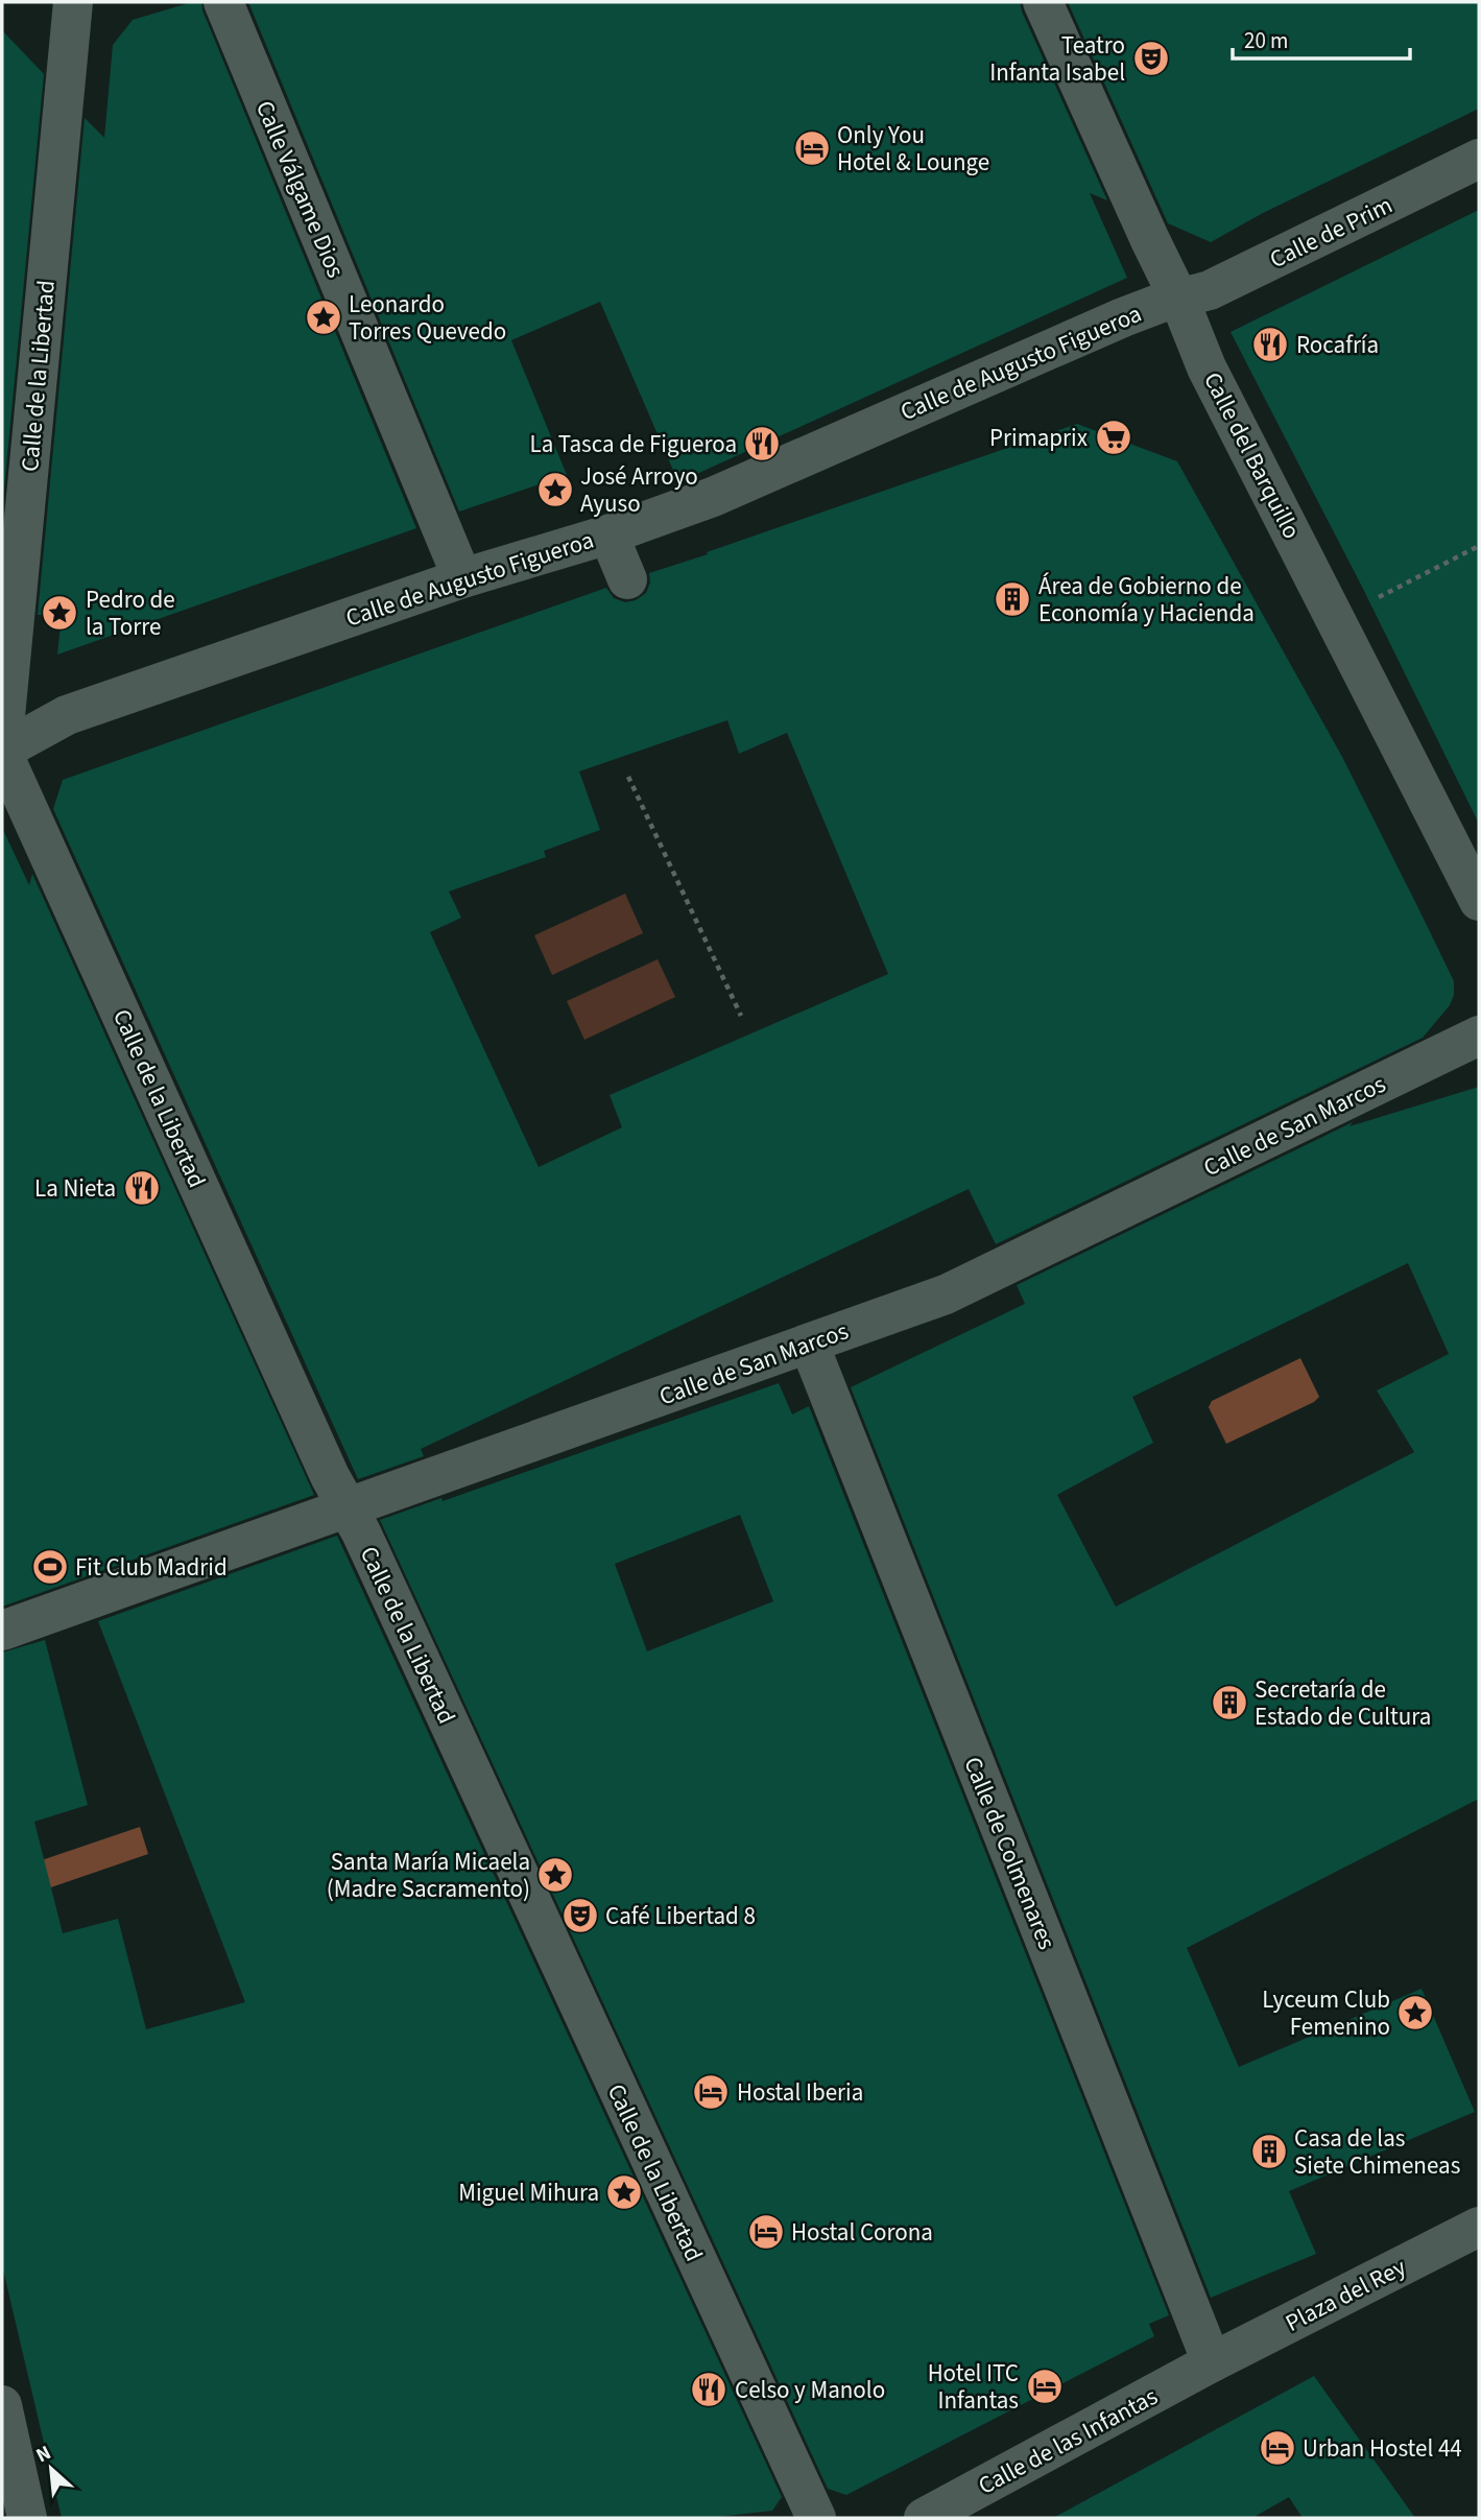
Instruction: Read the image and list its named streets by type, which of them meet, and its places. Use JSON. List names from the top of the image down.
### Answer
{
  "streets": {
    "street": [
      "Calle Válgame Dios",
      "Calle de Prim",
      "Calle de Augusto Figueroa",
      "Calle de la Libertad",
      "Calle del Barquillo",
      "Calle de San Marcos",
      "Calle de Colmenares",
      "Plaza del Rey",
      "Calle de las Infantas"
    ]
  },
  "crossings": [
    ["Calle Válgame Dios", "Calle de Augusto Figueroa"],
    ["Calle de Prim", "Calle de Augusto Figueroa"],
    ["Calle de Prim", "Calle del Barquillo"],
    ["Calle de Augusto Figueroa", "Calle de la Libertad"],
    ["Calle de Augusto Figueroa", "Calle del Barquillo"],
    ["Calle de la Libertad", "Calle de San Marcos"],
    ["Calle de San Marcos", "Calle de Colmenares"],
    ["Calle de Colmenares", "Plaza del Rey"],
    ["Calle de Colmenares", "Calle de las Infantas"],
    ["Plaza del Rey", "Calle de las Infantas"]
  ],
  "places": {
    "theatre": ["Teatro Infanta Isabel", "Café Libertad 8"],
    "hotel": [
      "Only You Hotel & Lounge",
      "Hostal Iberia",
      "Hostal Corona",
      "Hotel ITC Infantas",
      "Urban Hostel 44"
    ],
    "place": [
      "Leonardo Torres Quevedo",
      "José Arroyo Ayuso",
      "Pedro de la Torre",
      "Santa María Micaela (Madre Sacramento)",
      "Lyceum Club Femenino",
      "Miguel Mihura"
    ],
    "restaurant": [
      "Rocafría",
      "La Tasca de Figueroa",
      "La Nieta",
      "Celso y Manolo"
    ],
    "supermarket": ["Primaprix"],
    "building": ["Área de Gobierno de Economía y Hacienda", "Secretaría de Estado de Cultura", "Casa de las Siete Chimeneas"],
    "sports": ["Fit Club Madrid"]
  },
  "scale_bar": "20 m",
  "north": "top left"
}
